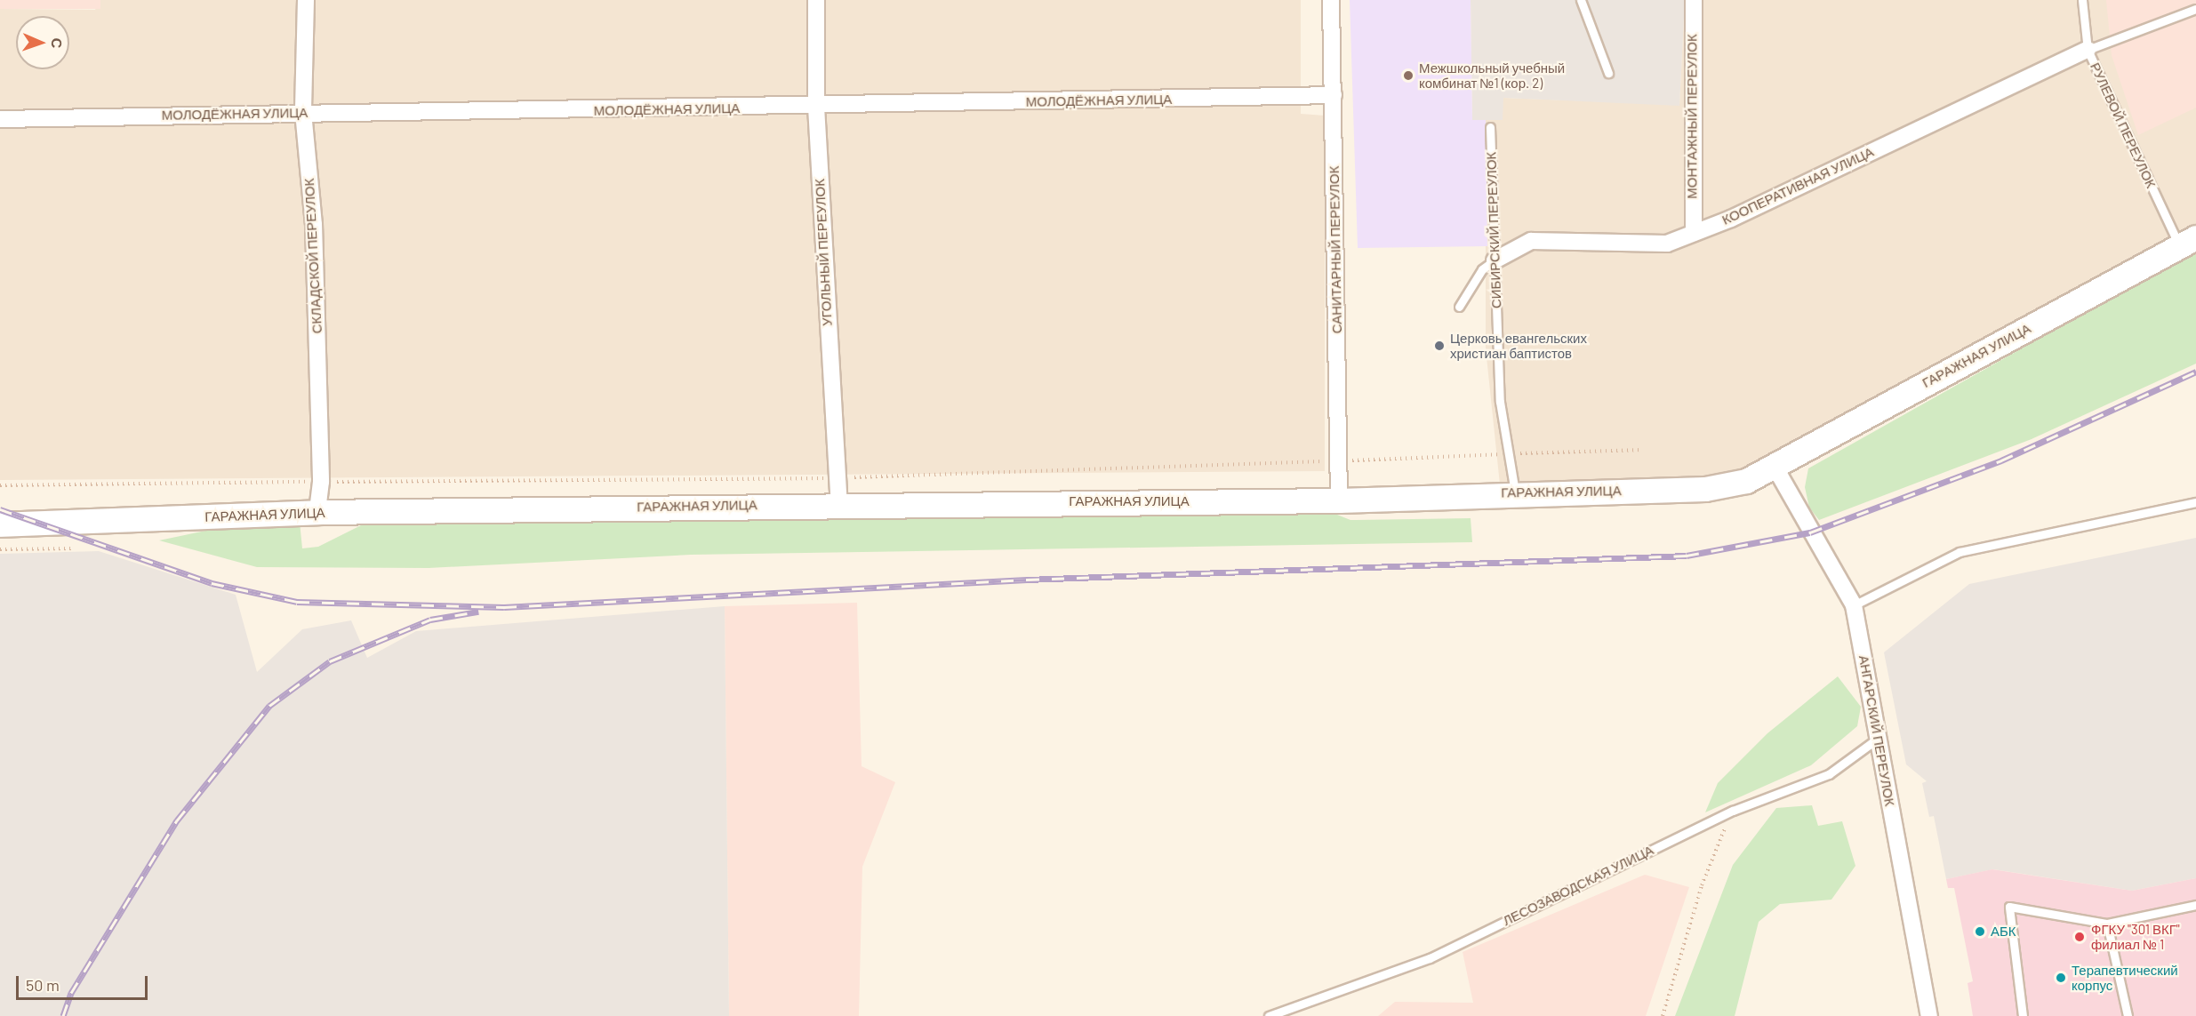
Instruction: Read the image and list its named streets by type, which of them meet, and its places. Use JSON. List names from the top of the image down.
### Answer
{
  "streets": {
    "street": [
      "МОЛОДЁЖНАЯ УЛИЦА",
      "МОНТАЖНЫЙ ПЕРЕУЛОК",
      "КООПЕРАТИВНАЯ УЛИЦА",
      "САНИТАРНЫЙ ПЕРЕУЛОК",
      "УГОЛЬНЫЙ ПЕРЕУЛОК",
      "СКЛАДСКОЙ ПЕРЕУЛОК",
      "ГАРАЖНАЯ УЛИЦА",
      "АНГАРСКИЙ ПЕРЕУЛОК"
    ],
    "lane": ["РУЛЕВОЙ ПЕРЕУЛОК", "СИБИРСКИЙ ПЕРЕУЛОК", "ЛЕСОЗАВОДСКАЯ УЛИЦА"]
  },
  "crossings": [
    ["МОЛОДЁЖНАЯ УЛИЦА", "САНИТАРНЫЙ ПЕРЕУЛОК"],
    ["МОЛОДЁЖНАЯ УЛИЦА", "УГОЛЬНЫЙ ПЕРЕУЛОК"],
    ["МОЛОДЁЖНАЯ УЛИЦА", "СКЛАДСКОЙ ПЕРЕУЛОК"],
    ["МОНТАЖНЫЙ ПЕРЕУЛОК", "КООПЕРАТИВНАЯ УЛИЦА"],
    ["РУЛЕВОЙ ПЕРЕУЛОК", "КООПЕРАТИВНАЯ УЛИЦА"],
    ["РУЛЕВОЙ ПЕРЕУЛОК", "ГАРАЖНАЯ УЛИЦА"],
    ["КООПЕРАТИВНАЯ УЛИЦА", "СИБИРСКИЙ ПЕРЕУЛОК"],
    ["СИБИРСКИЙ ПЕРЕУЛОК", "ГАРАЖНАЯ УЛИЦА"],
    ["САНИТАРНЫЙ ПЕРЕУЛОК", "ГАРАЖНАЯ УЛИЦА"],
    ["УГОЛЬНЫЙ ПЕРЕУЛОК", "ГАРАЖНАЯ УЛИЦА"],
    ["СКЛАДСКОЙ ПЕРЕУЛОК", "ГАРАЖНАЯ УЛИЦА"],
    ["ГАРАЖНАЯ УЛИЦА", "АНГАРСКИЙ ПЕРЕУЛОК"],
    ["АНГАРСКИЙ ПЕРЕУЛОК", "ЛЕСОЗАВОДСКАЯ УЛИЦА"]
  ],
  "places": [
    "Межшкольный учебный комбинат №1 (кор. 2)",
    "Церковь евангельских христиан баптистов",
    "АБК",
    "ФГКУ \"301 ВКГ\" филиал № 1",
    "Терапевтический корпус"
  ],
  "scale_bar": "50 m",
  "north": "right"
}
